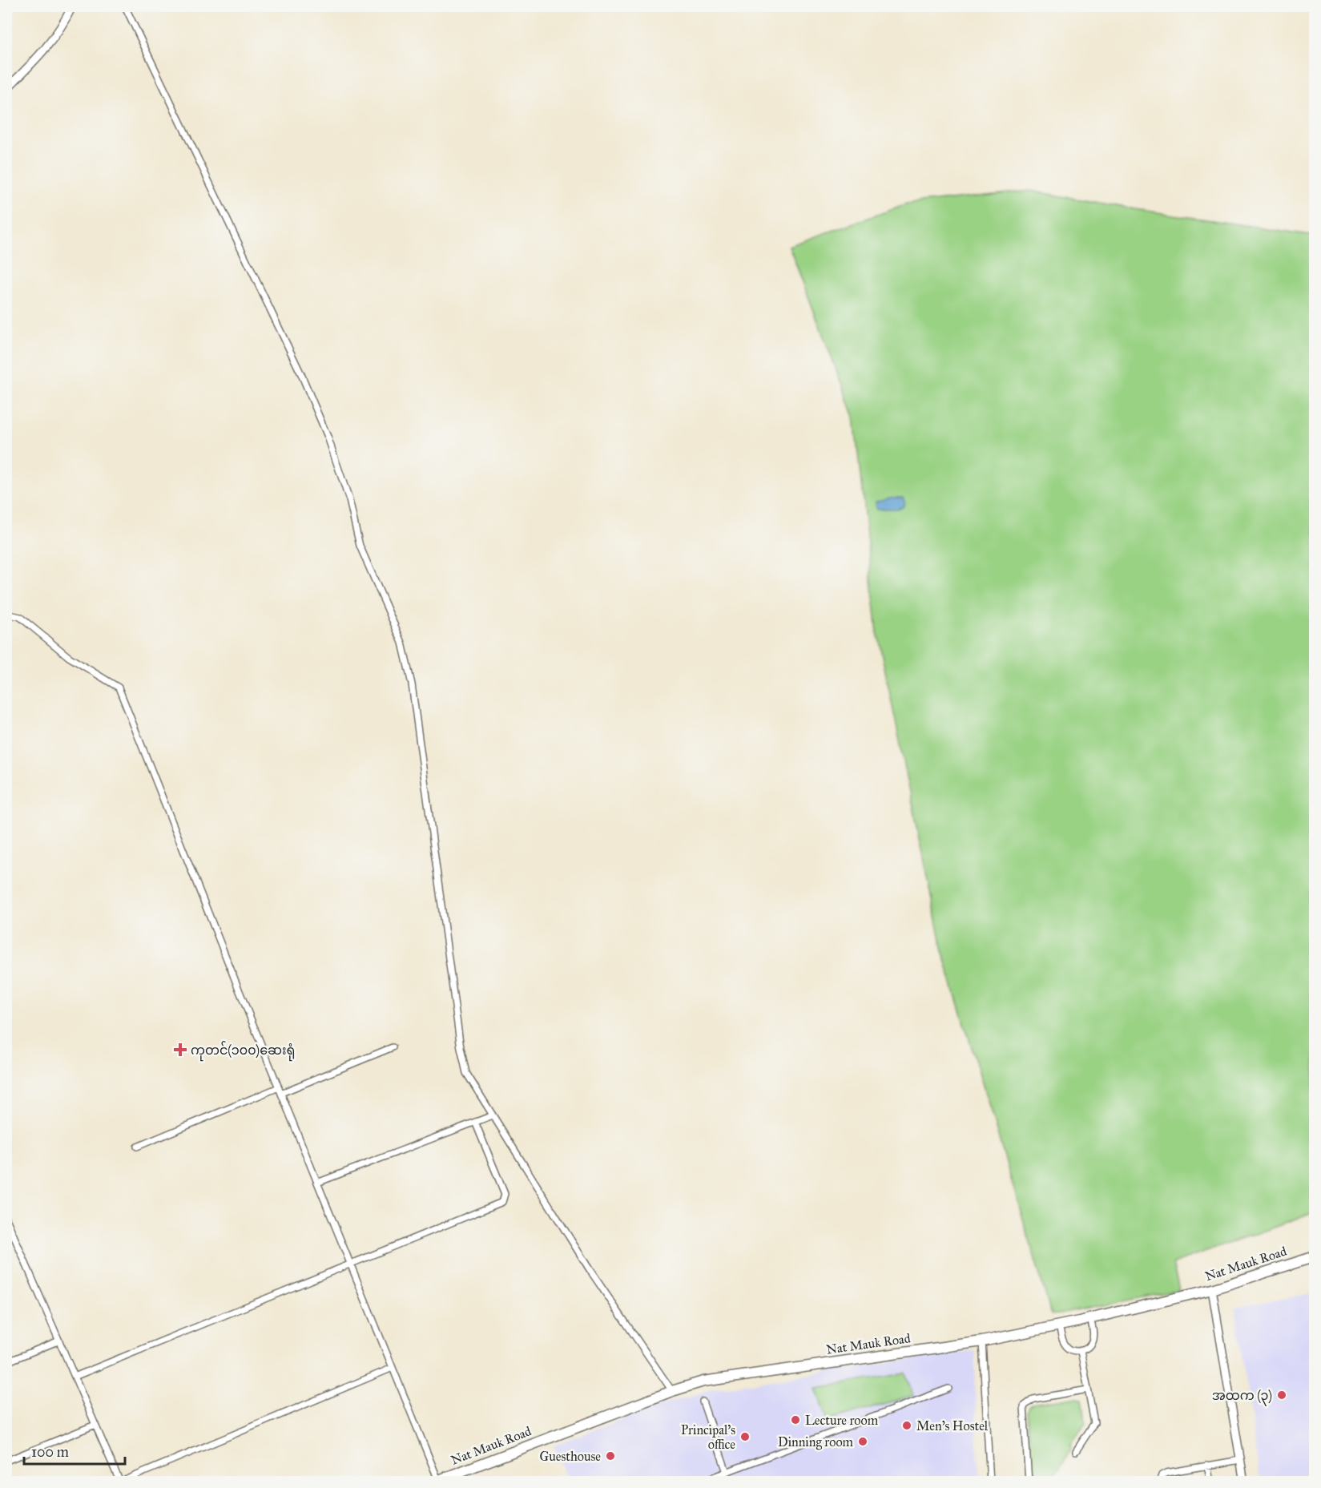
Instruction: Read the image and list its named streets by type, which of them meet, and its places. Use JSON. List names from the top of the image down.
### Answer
{
  "streets": {
    "highway": ["Nat Mauk Road"]
  },
  "places": {
    "health": ["ကုတင်(၁၀၀)ဆေးရုံ"],
    "other": [
      "အထက (၃)",
      "Lecture room",
      "Men's Hostel",
      "Principal's office",
      "Dinning room",
      "Guesthouse"
    ]
  },
  "scale_bar": "100 m"
}
